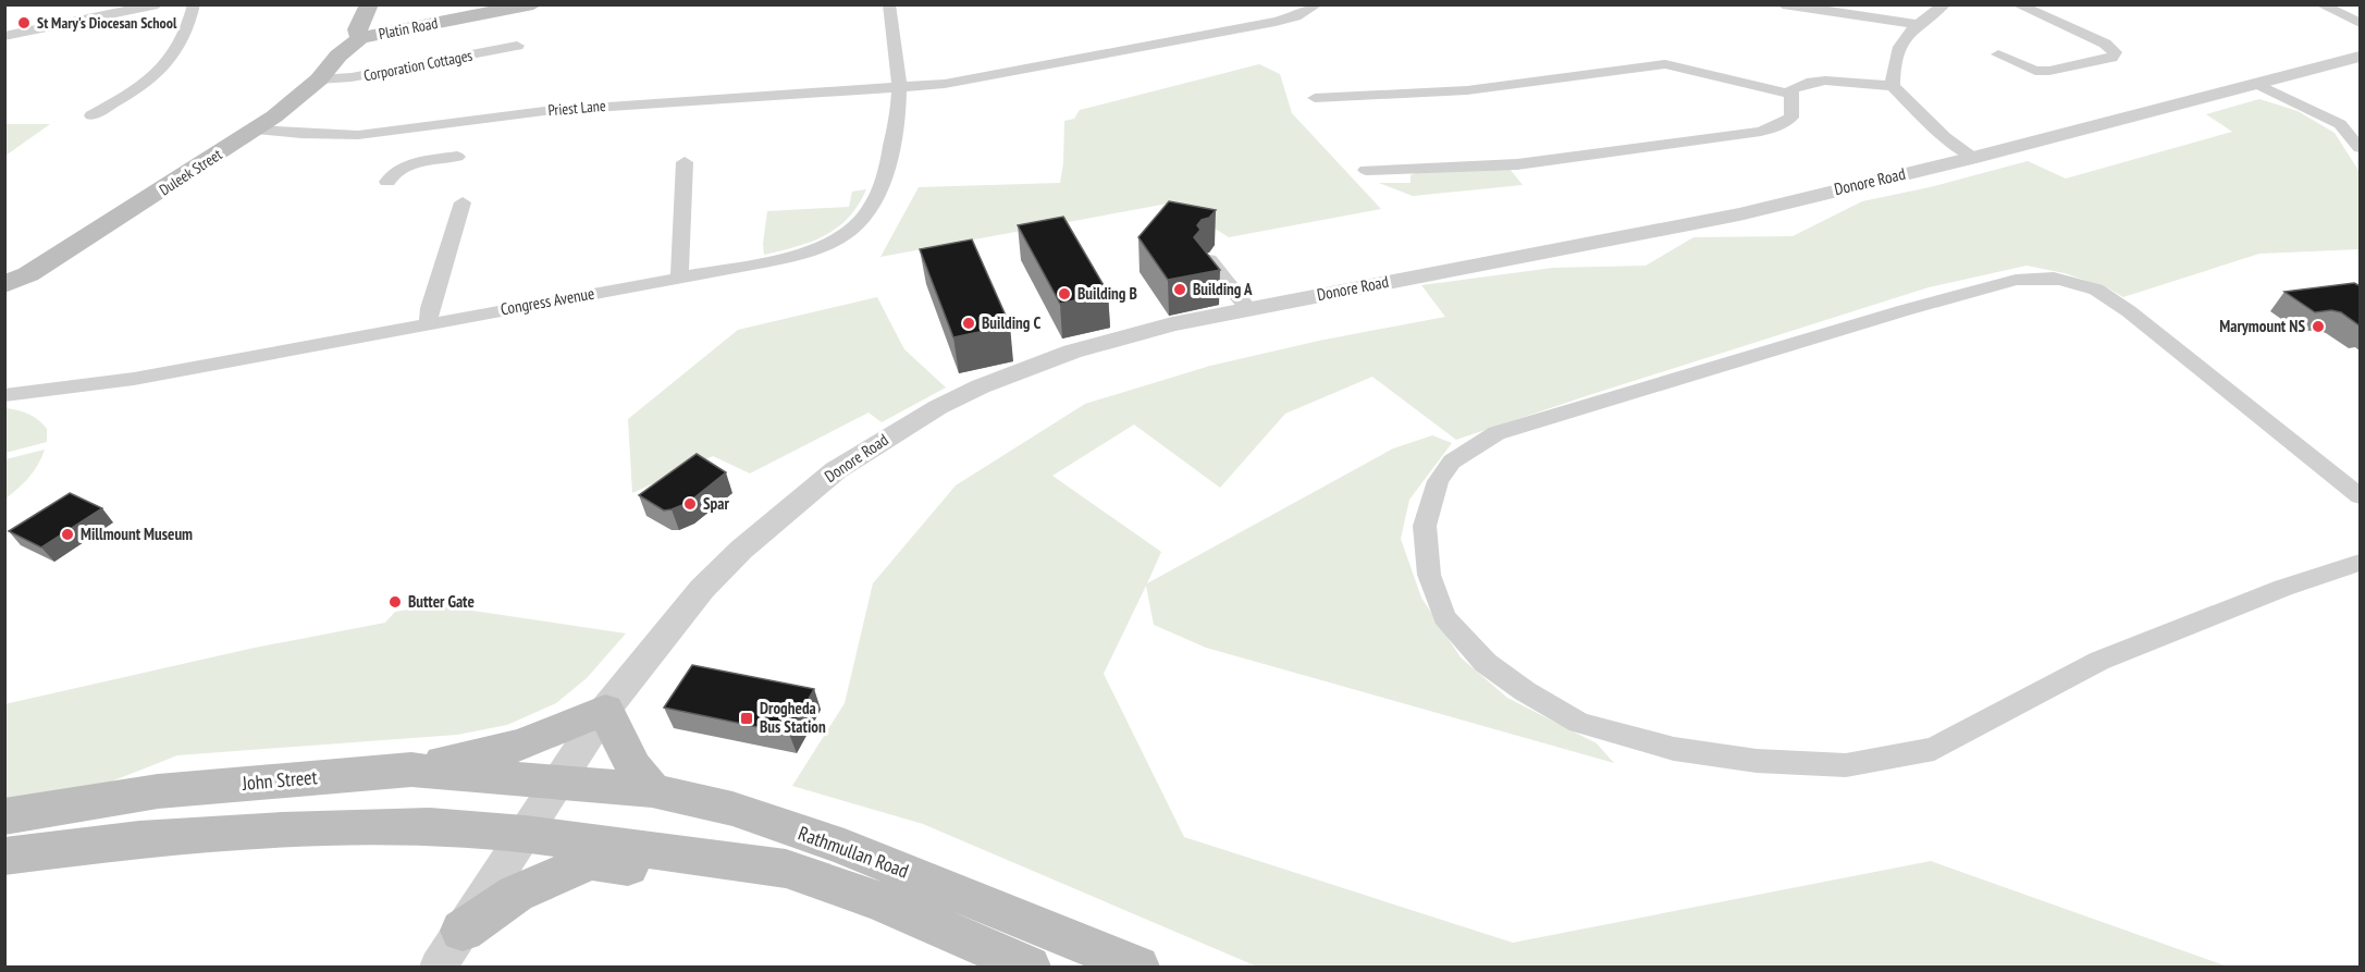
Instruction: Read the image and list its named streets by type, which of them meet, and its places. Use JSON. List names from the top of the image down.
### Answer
{
  "streets": {
    "main road": [
      "Platin Road",
      "Duleek Street",
      "John Street",
      "Rathmullan Road"
    ],
    "street": [
      "Corporation Cottages",
      "Priest Lane",
      "Donore Road",
      "Congress Avenue"
    ]
  },
  "crossings": [
    ["Platin Road", "Duleek Street"],
    ["Corporation Cottages", "Duleek Street"],
    ["Priest Lane", "Duleek Street"],
    ["Priest Lane", "Congress Avenue"],
    ["Donore Road", "John Street"],
    ["Donore Road", "Rathmullan Road"],
    ["John Street", "Rathmullan Road"]
  ],
  "places": {
    "other": [
      "St Mary's Diocesan School",
      "Building A",
      "Building B",
      "Building C",
      "Marymount NS",
      "Spar",
      "Millmount Museum",
      "Butter Gate"
    ],
    "transit": ["Drogheda Bus Station"]
  }
}
